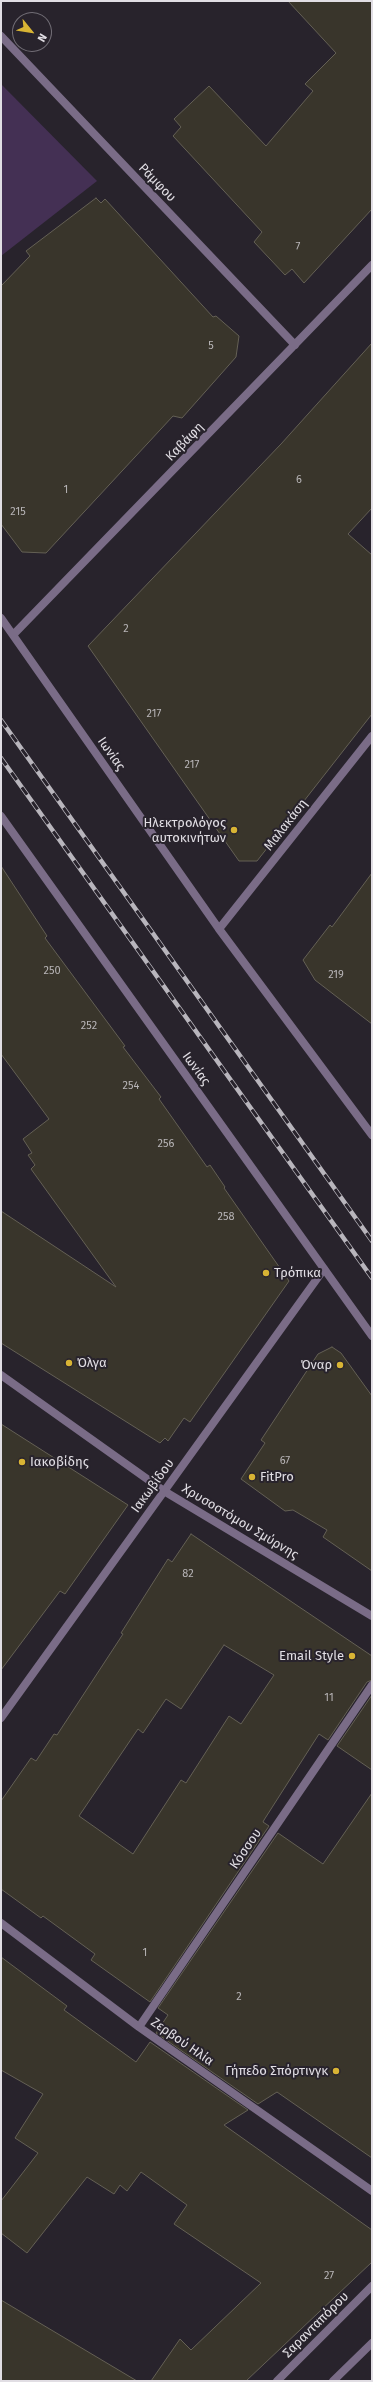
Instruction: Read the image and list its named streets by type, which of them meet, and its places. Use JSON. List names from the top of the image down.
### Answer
{
  "streets": {
    "street": [
      "Ράμφου",
      "Καβάφη",
      "Ιωνίας",
      "Μαλακάση",
      "Ιακωβίδου",
      "Χρυσοστόμου Σμύρνης",
      "Κόσσου",
      "Ζερβού Ηλία",
      "Σαρανταπόρου"
    ]
  },
  "crossings": [
    ["Ράμφου", "Καβάφη"],
    ["Καβάφη", "Ιωνίας"],
    ["Ιωνίας", "Μαλακάση"],
    ["Ιωνίας", "Ιακωβίδου"],
    ["Ιακωβίδου", "Χρυσοστόμου Σμύρνης"],
    ["Κόσσου", "Ζερβού Ηλία"]
  ],
  "places": [
    "Ηλεκτρολόγος αυτοκινήτων",
    "Τρόπικα",
    "Όλγα",
    "Όναρ",
    "Ιακοβίδης",
    "FitPro",
    "Email Style",
    "Γήπεδο Σπόρτινγκ"
  ],
  "house_numbers": [
    "7",
    "5",
    "6",
    "1",
    "215",
    "2",
    "217",
    "217",
    "250",
    "219",
    "252",
    "254",
    "256",
    "258",
    "67",
    "82",
    "11",
    "1",
    "2",
    "27"
  ],
  "north": "bottom right"
}
